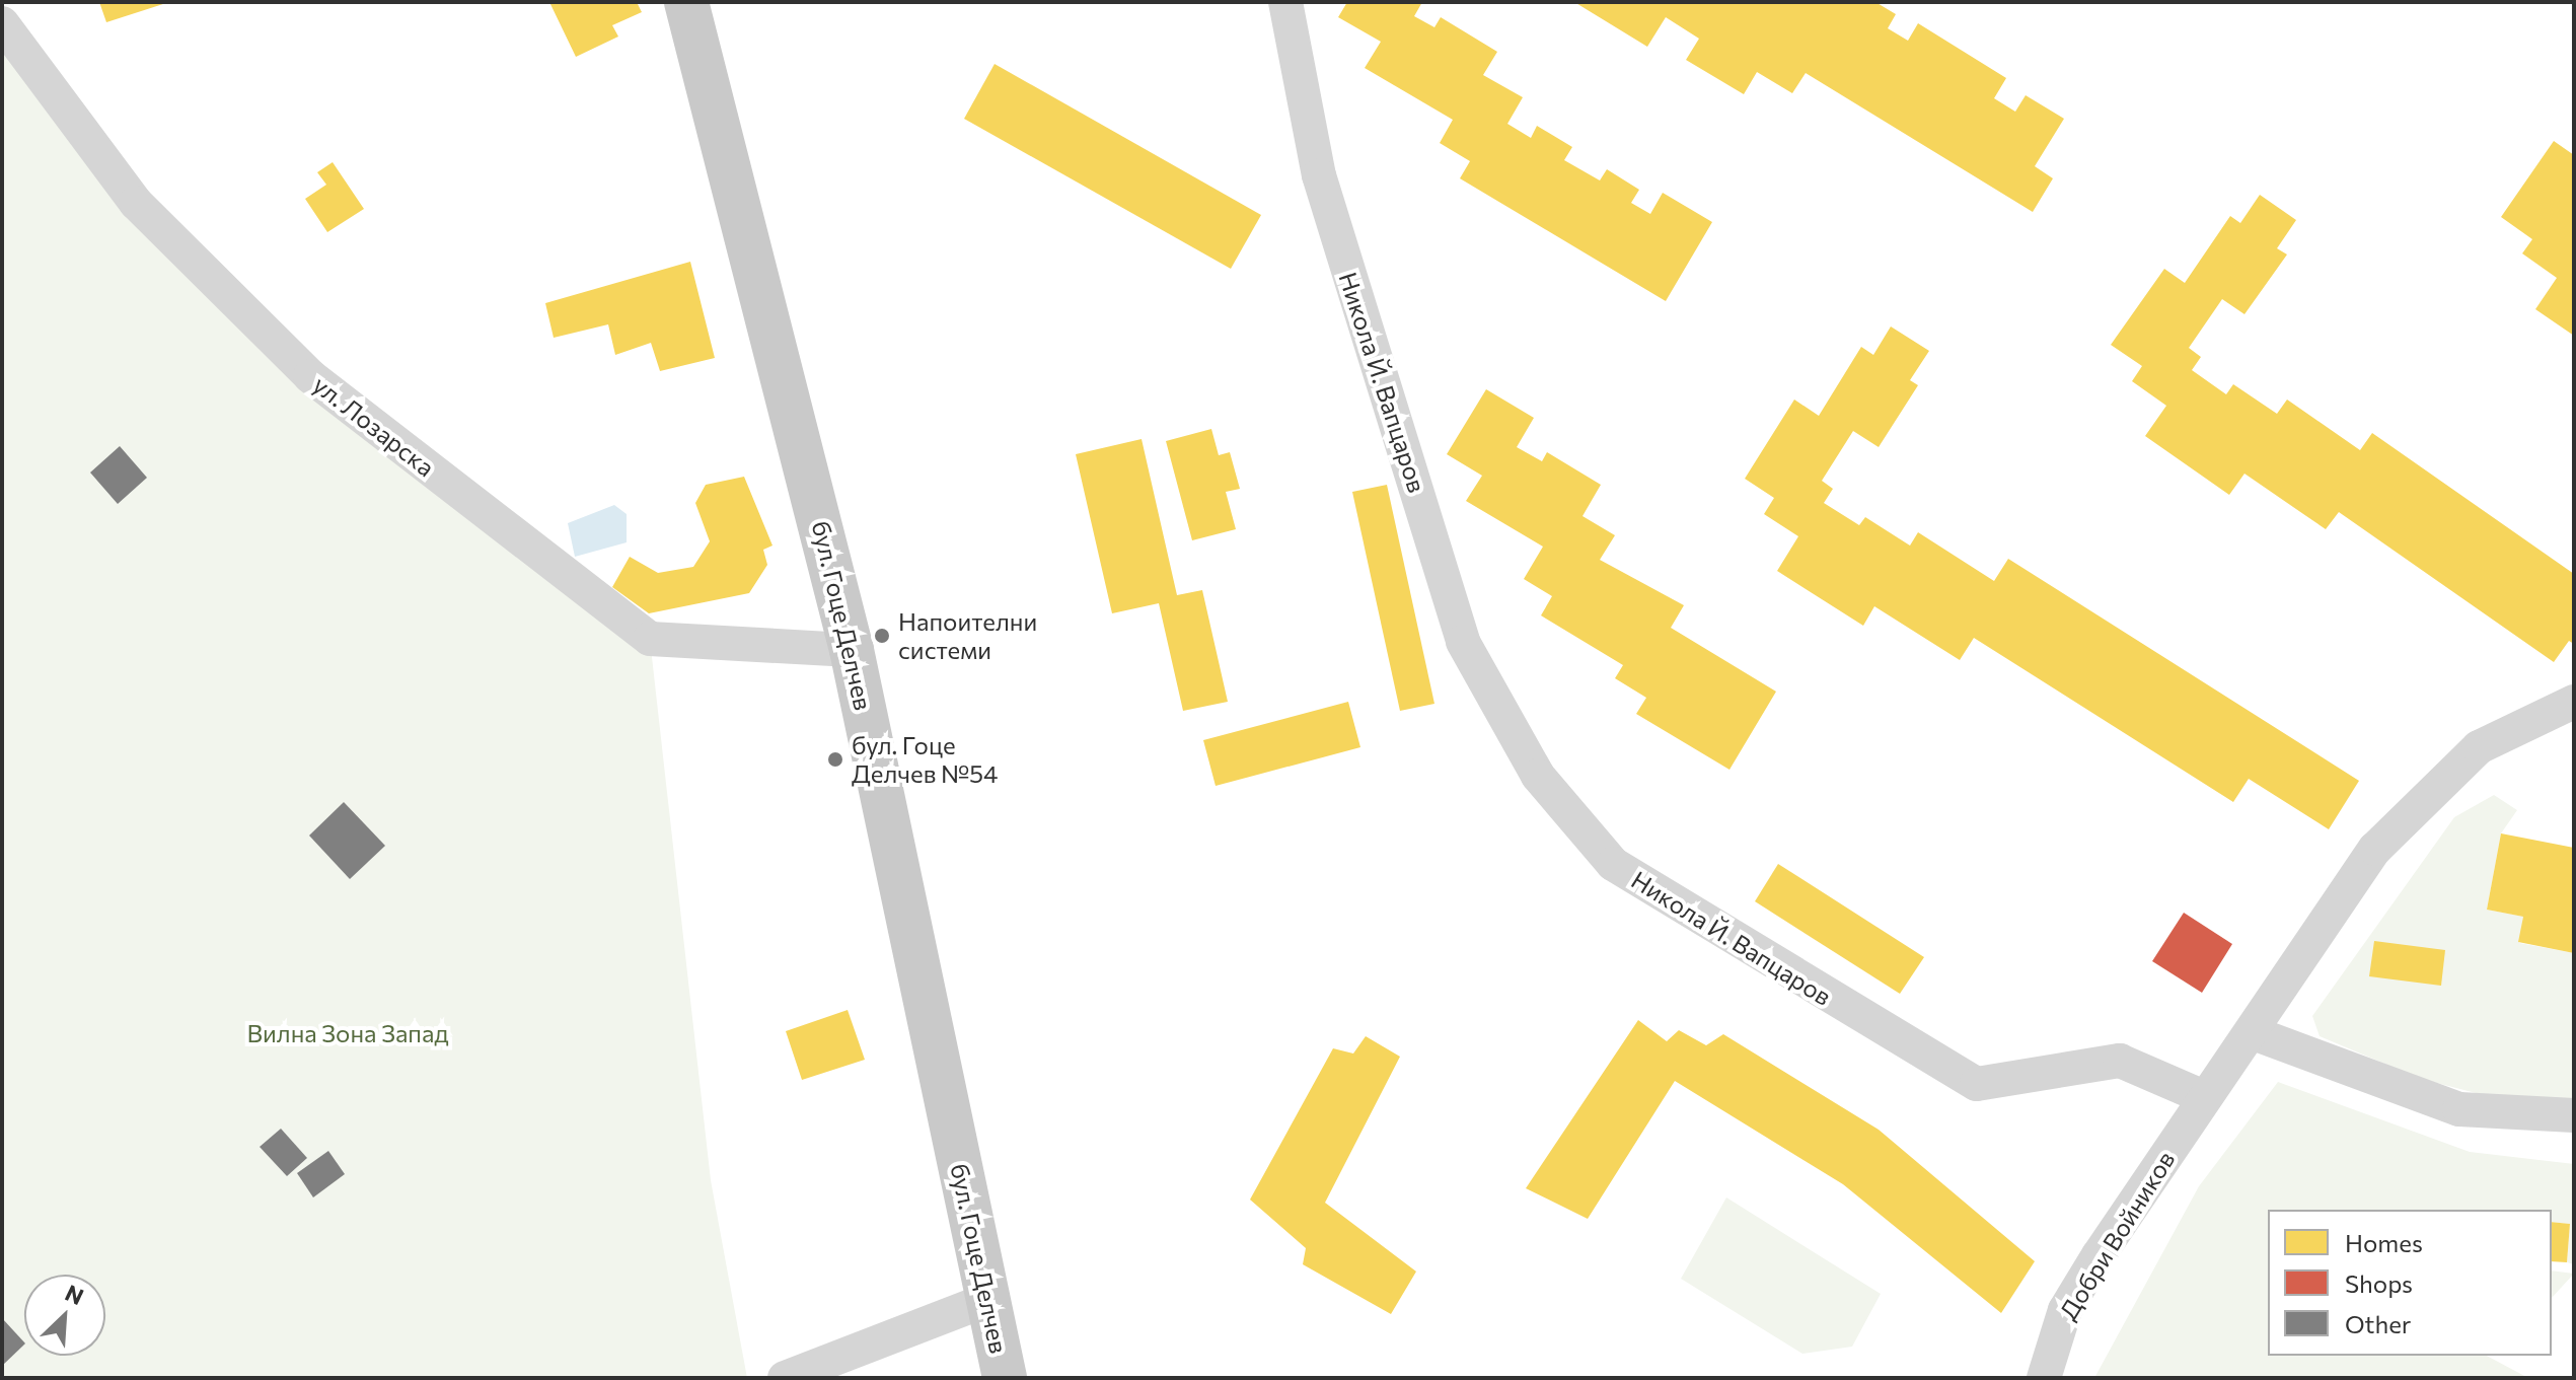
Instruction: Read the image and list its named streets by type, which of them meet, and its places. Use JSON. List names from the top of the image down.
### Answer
{
  "streets": {
    "main road": ["бул. Гоце Делчев"],
    "street": ["Никола Й. Вапцаров", "ул. Лозарска", "Добри Войников"]
  },
  "crossings": [
    ["Никола Й. Вапцаров", "Добри Войников"],
    ["ул. Лозарска", "бул. Гоце Делчев"]
  ],
  "parks": ["Вилна Зона Запад"],
  "places": ["Напоителни системи", "бул. Гоце Делчев №54"],
  "legend": ["Homes", "Shops", "Other"],
  "north": "top right"
}
